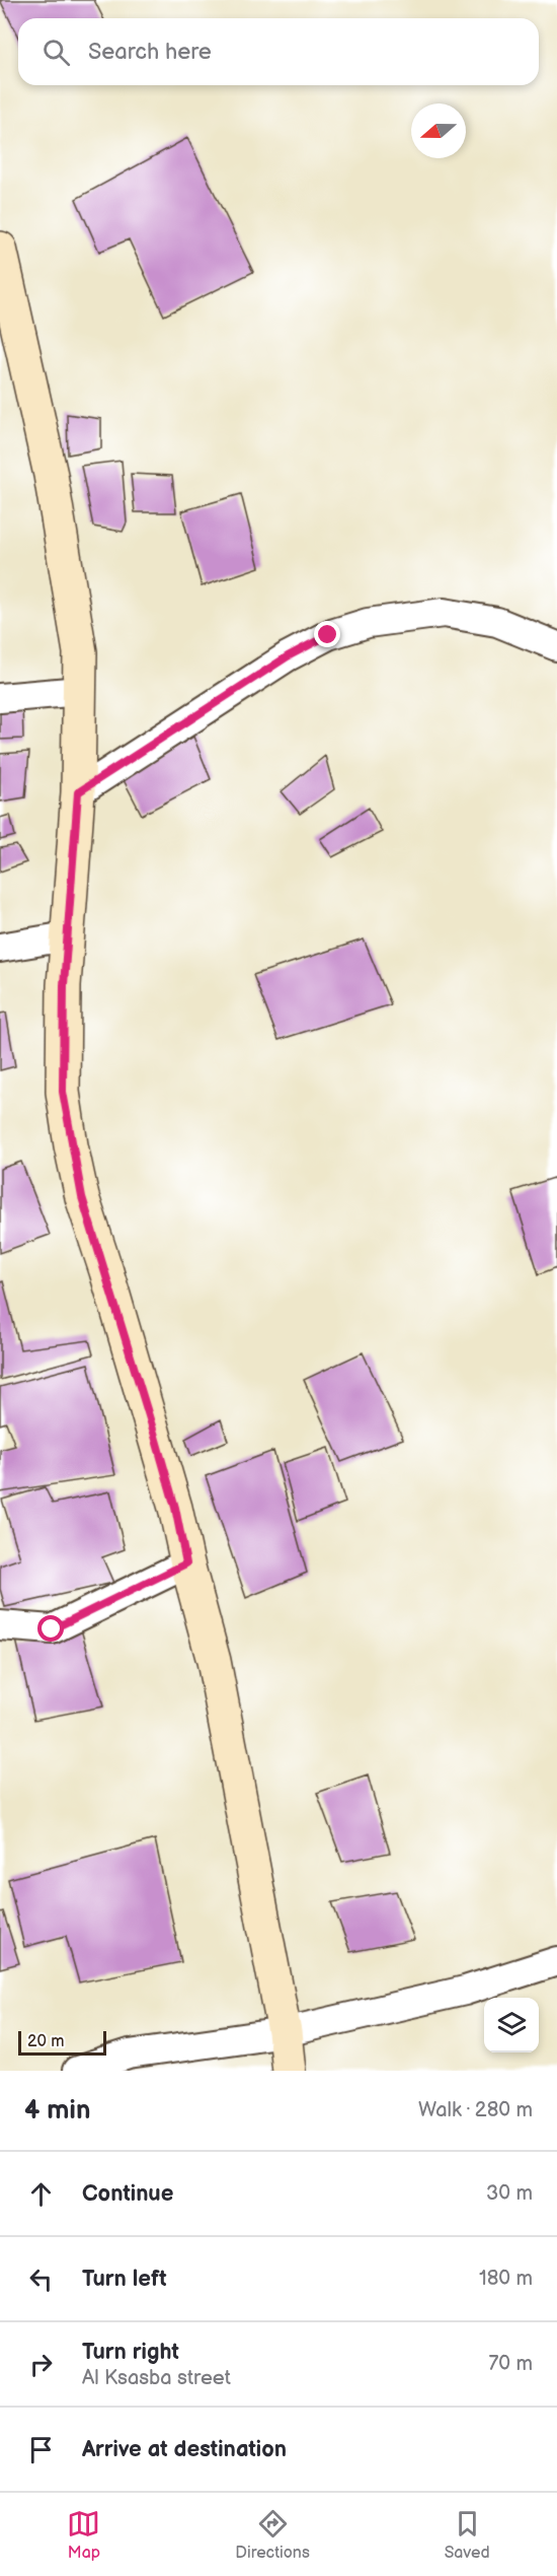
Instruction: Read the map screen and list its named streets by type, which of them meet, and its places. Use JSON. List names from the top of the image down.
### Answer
{
  "scale_bar": "20 m",
  "north": "left",
  "page": {
    "search": "Search here",
    "scale": "20 m",
    "heading": ["4 min", "Walk · 280 m"],
    "list": [
      ["Continue", "30 m"],
      ["Turn left", "180 m"],
      ["Turn right", "Al Ksasba street", "70 m"],
      "Arrive at destination"
    ],
    "nav": ["Map", "Directions", "Saved"]
  }
}
